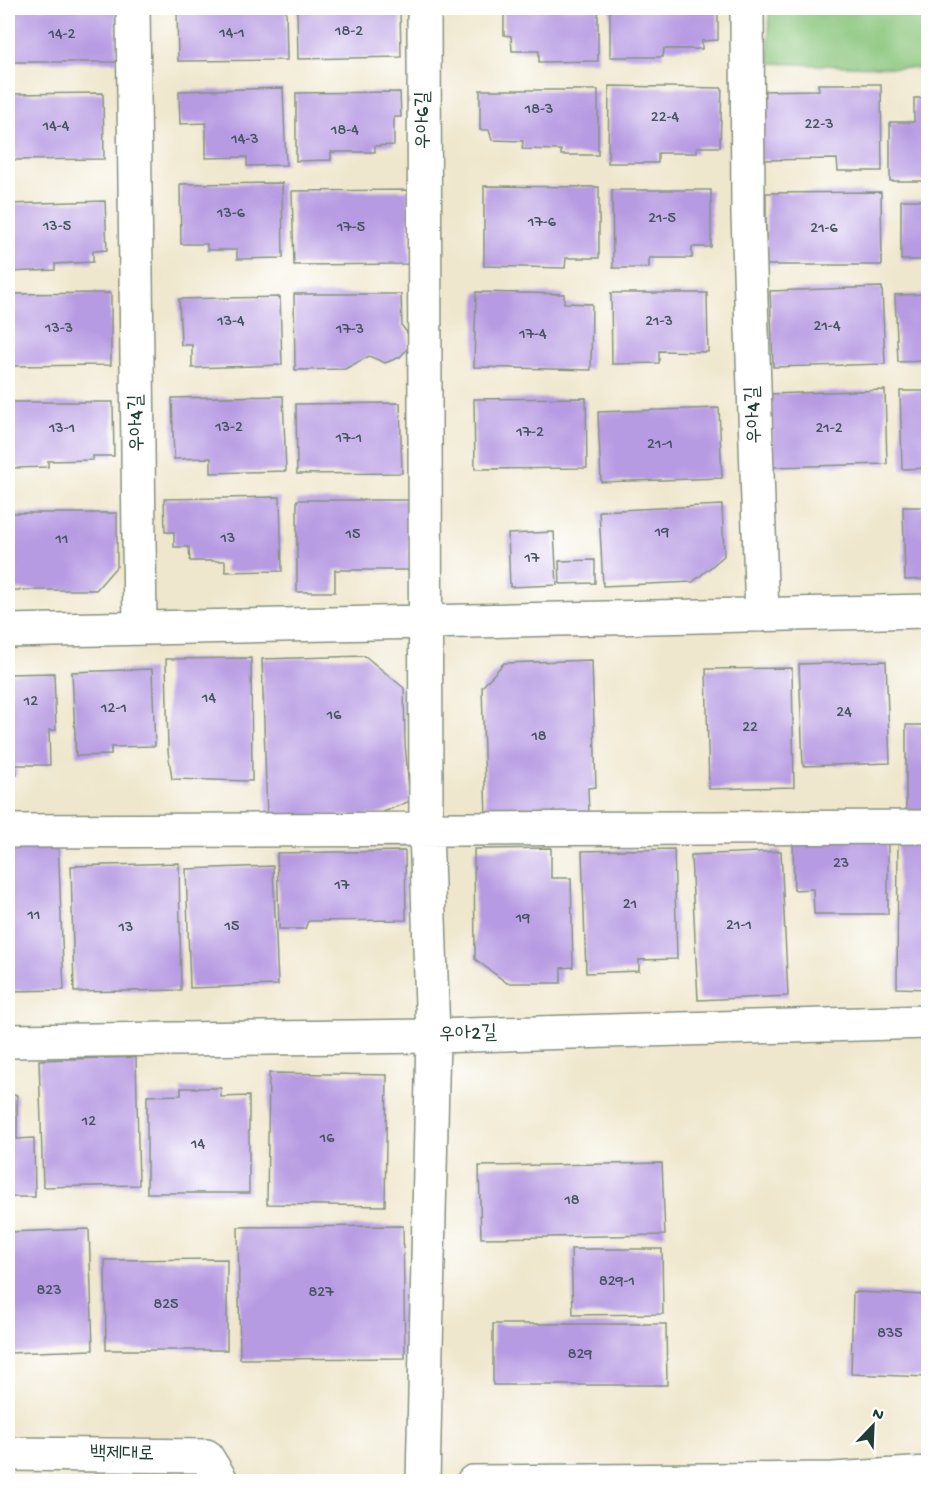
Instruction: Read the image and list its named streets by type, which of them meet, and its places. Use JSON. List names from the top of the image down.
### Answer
{
  "streets": {
    "street": [
      "우아6길",
      "우아4길",
      "우아2길",
      "백제대로"
    ]
  },
  "house_numbers": [
    "18-2",
    "14-1",
    "14-2",
    "18-3",
    "22-4",
    "22-3",
    "14-4",
    "18-4",
    "14-3",
    "13-6",
    "21-5",
    "17-6",
    "13-5",
    "17-5",
    "21-6",
    "13-4",
    "21-3",
    "21-4",
    "13-3",
    "17-3",
    "17-4",
    "13-2",
    "13-1",
    "21-2",
    "17-2",
    "17-1",
    "21-1",
    "19",
    "15",
    "13",
    "11",
    "17",
    "14",
    "12",
    "12-1",
    "24",
    "16",
    "22",
    "18",
    "23",
    "17",
    "21",
    "11",
    "19",
    "21-1",
    "15",
    "13",
    "12",
    "16",
    "14",
    "18",
    "829-1",
    "823",
    "827",
    "825",
    "835",
    "829"
  ],
  "north": "top right"
}
